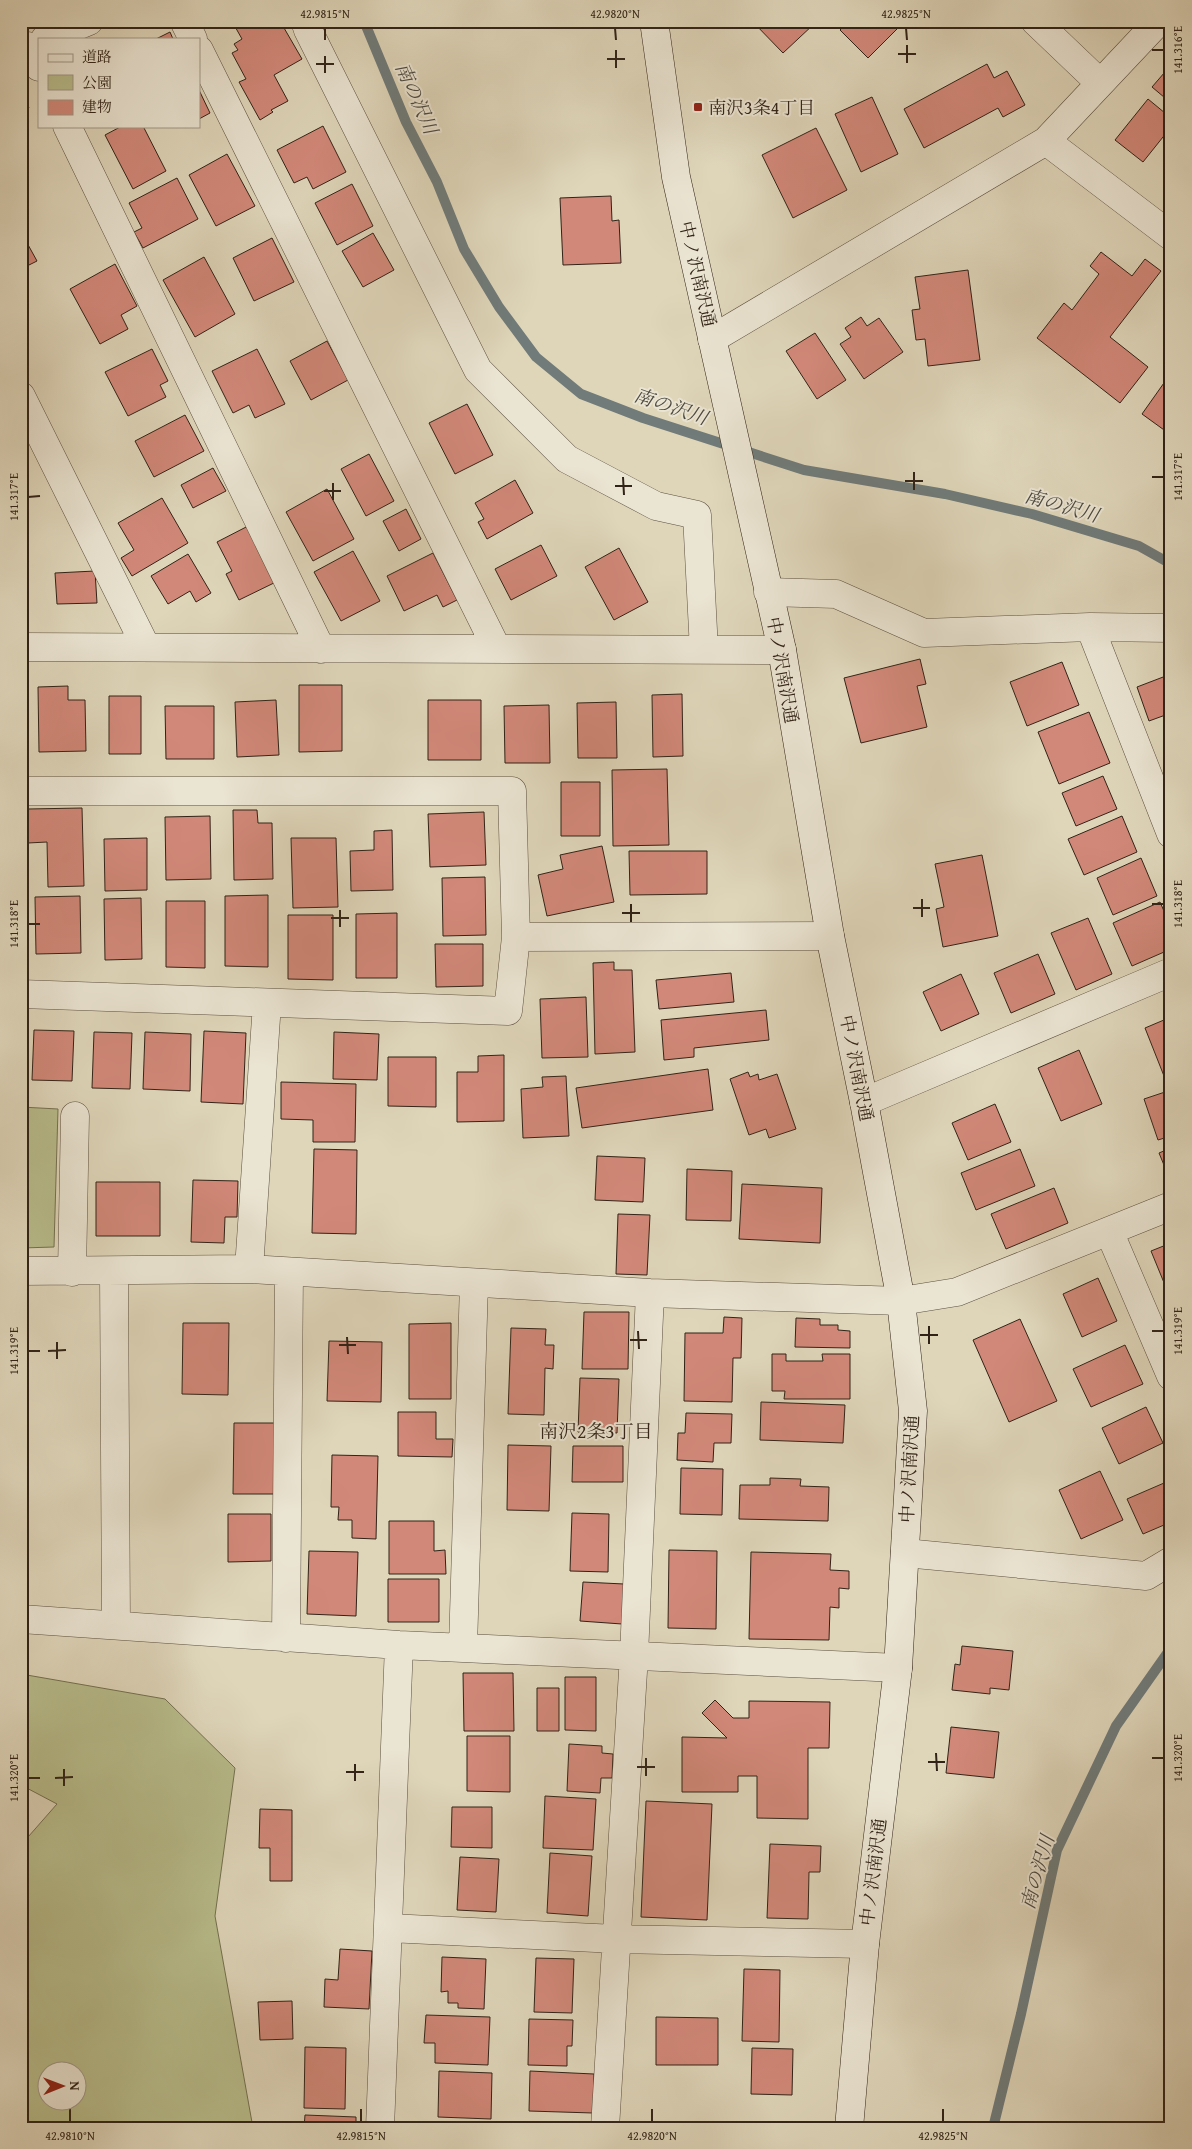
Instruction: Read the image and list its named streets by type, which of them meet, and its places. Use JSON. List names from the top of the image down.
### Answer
{
  "streets": {
    "street": ["中ノ沢南沢通"]
  },
  "districts": ["南沢2条3丁目"],
  "water": ["南の沢川"],
  "places": {
    "transit": ["南沢3条4丁目"]
  },
  "legend": ["道路", "公園", "建物"],
  "north": "right",
  "coordinates": [
    "42.9815°N",
    "42.9820°N",
    "42.9825°N",
    "141.316°E",
    "141.317°E",
    "141.318°E",
    "141.319°E",
    "141.320°E",
    "42.9810°N"
  ]
}
